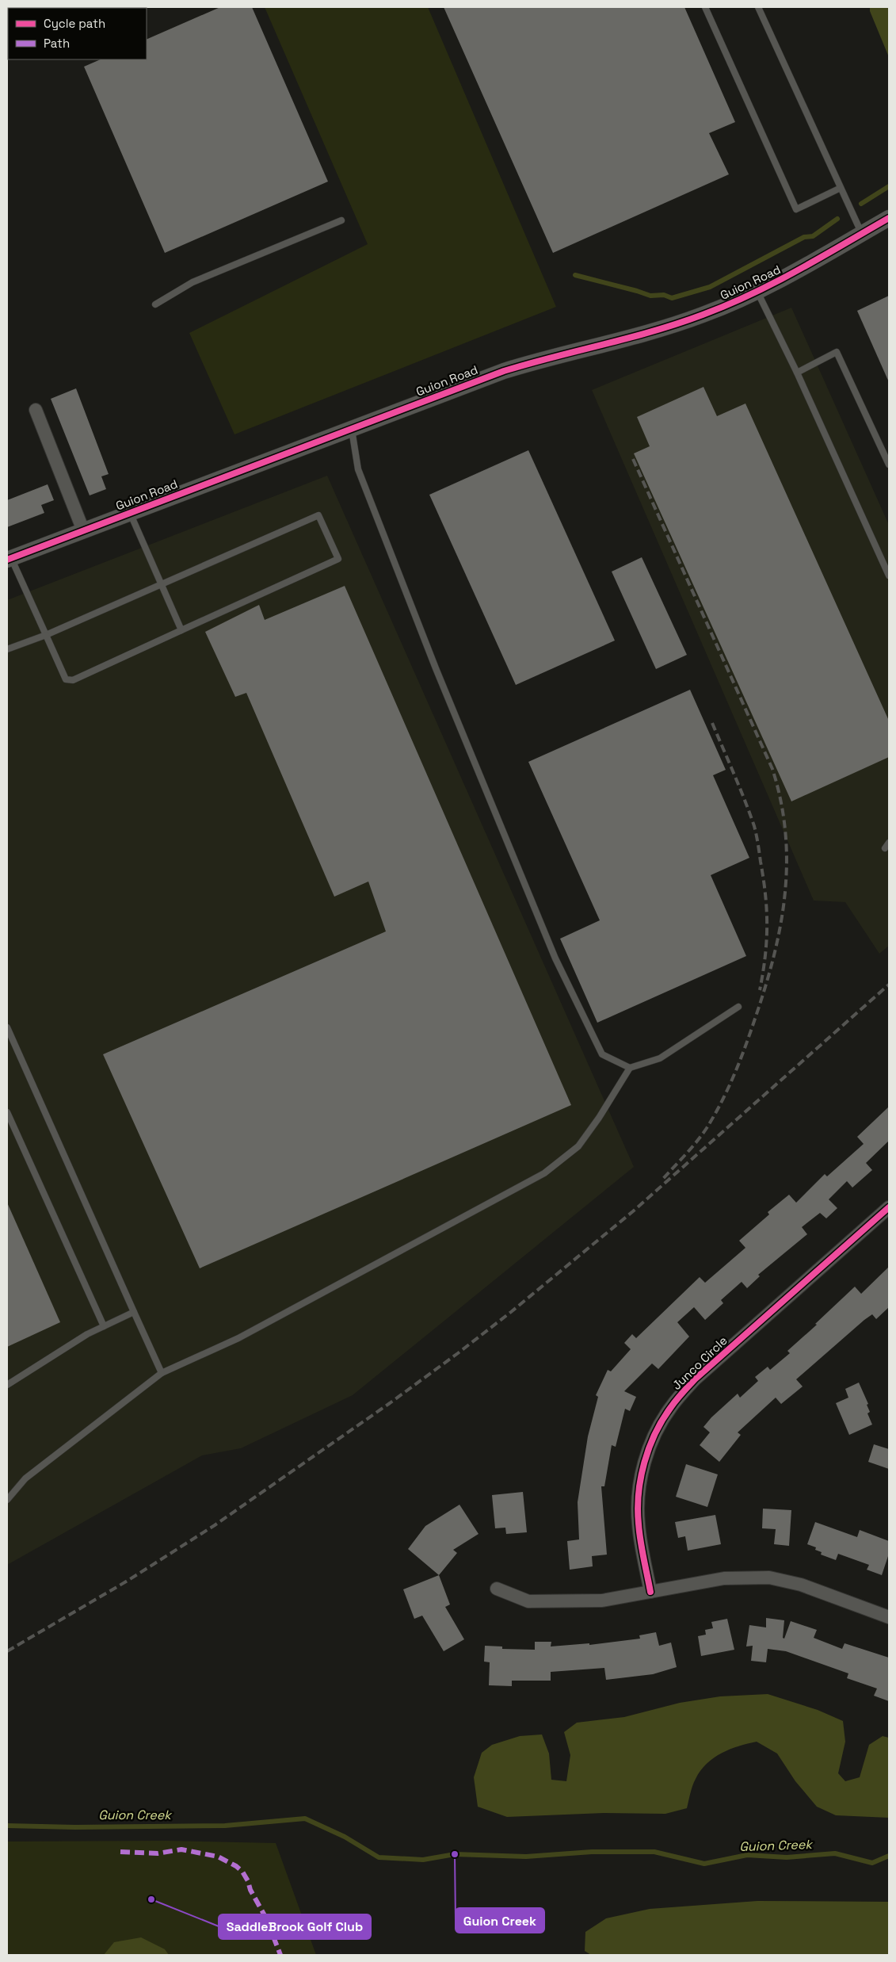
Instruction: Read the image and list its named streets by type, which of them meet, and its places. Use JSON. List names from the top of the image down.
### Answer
{
  "streets": {
    "street": ["Guion Road", "Junco Circle"]
  },
  "water": ["Guion Creek"],
  "places": ["Guion Creek", "SaddleBrook Golf Club"],
  "legend": ["Cycle path", "Path"]
}
